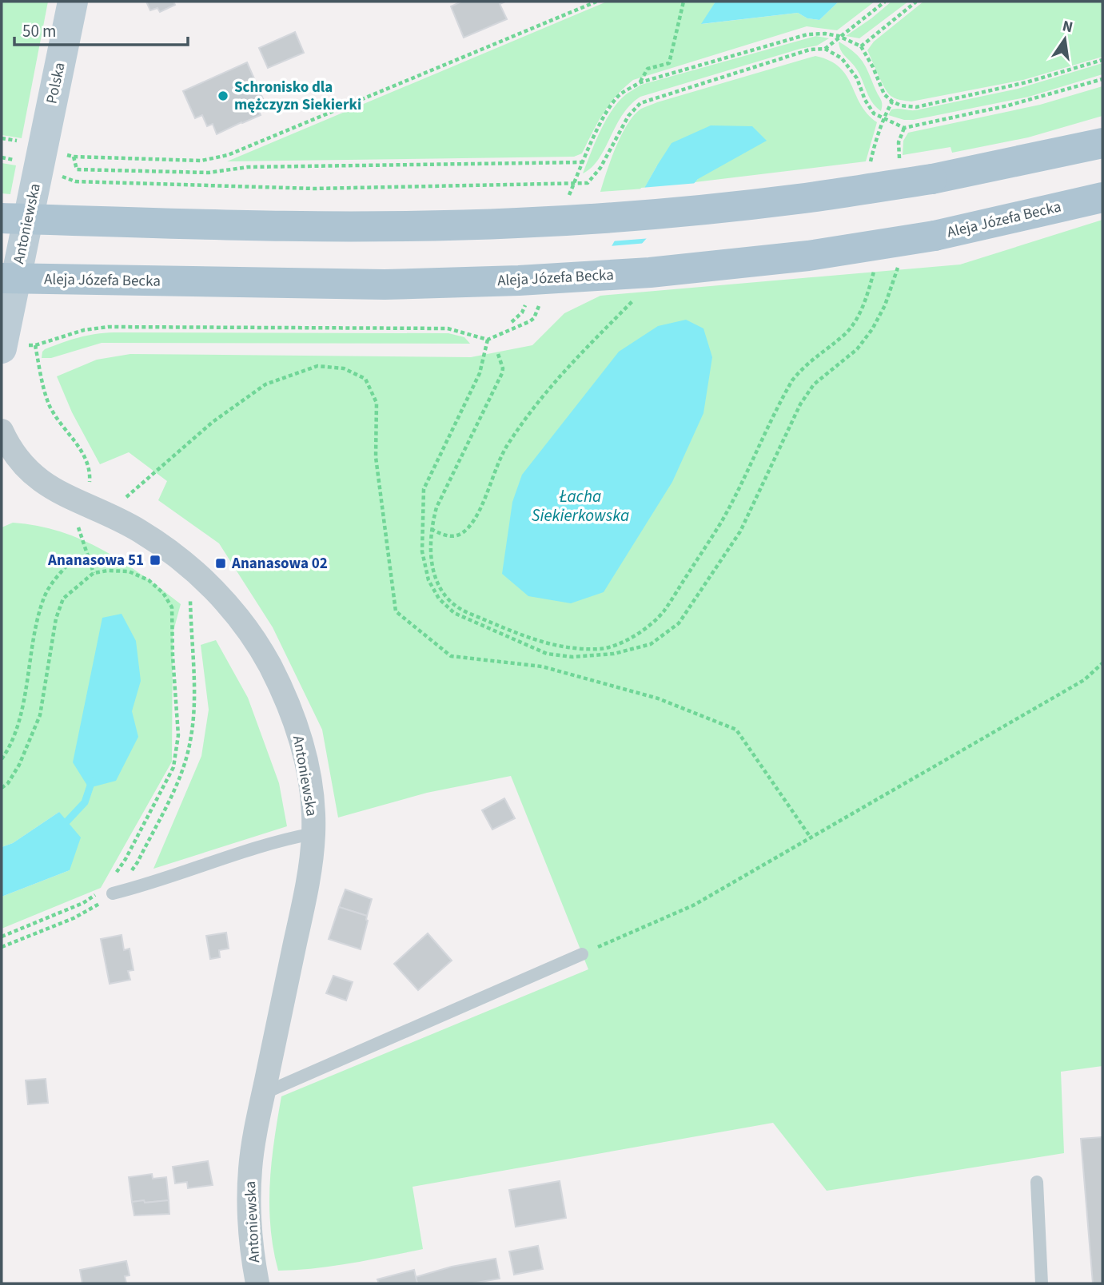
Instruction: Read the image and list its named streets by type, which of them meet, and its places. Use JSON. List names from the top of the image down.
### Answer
{
  "streets": {
    "main road": ["Aleja Józefa Becka"],
    "street": ["Polska", "Antoniewska"]
  },
  "crossings": [
    ["Polska", "Antoniewska"]
  ],
  "water": ["Łacha Siekierkowska"],
  "places": {
    "other": ["Schronisko dla mężczyzn Siekierki"],
    "transit": ["Ananasowa 51", "Ananasowa 02"]
  },
  "scale_bar": "50 m",
  "north": "top"
}
